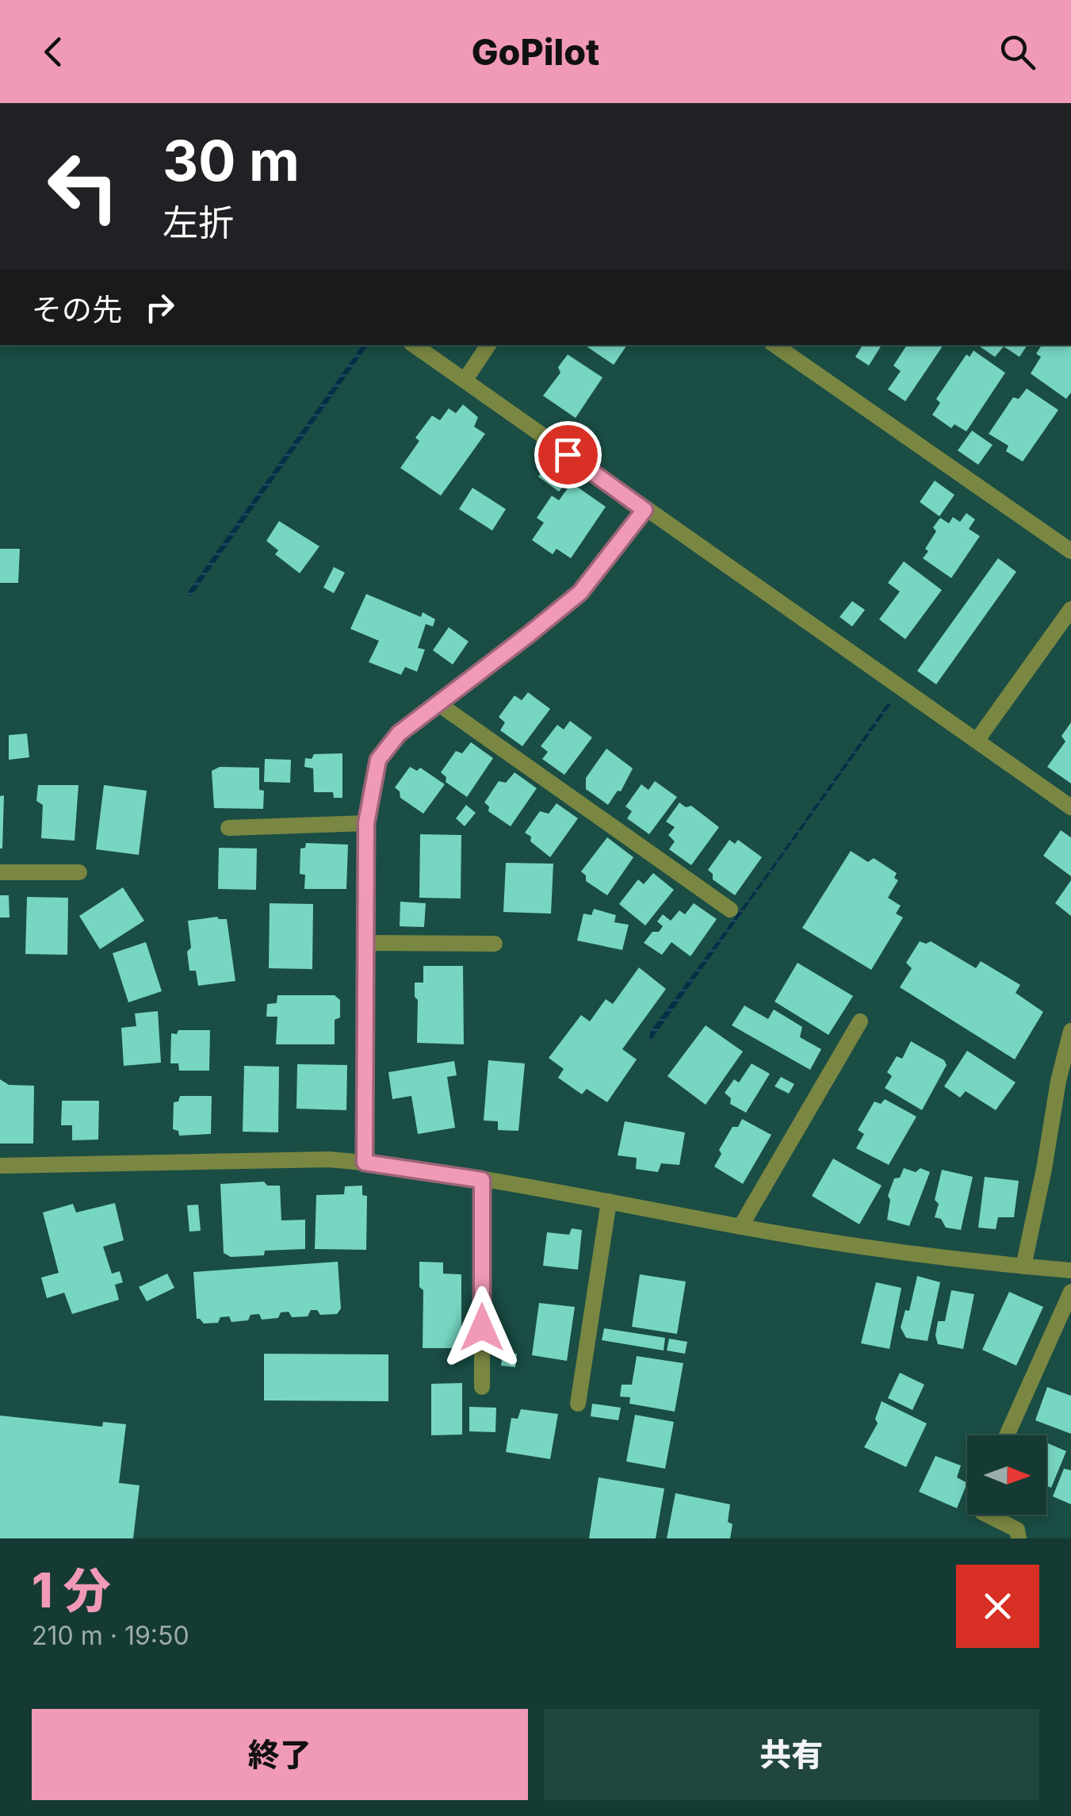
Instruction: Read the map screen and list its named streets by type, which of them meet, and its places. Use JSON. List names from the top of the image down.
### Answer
{
  "north": "right",
  "page": {
    "header": "GoPilot",
    "turn": ["30 m", "左折"],
    "then": "その先",
    "heading": ["1 分", "210 m · 19:50"],
    "buttons": ["終了", "共有"]
  }
}
